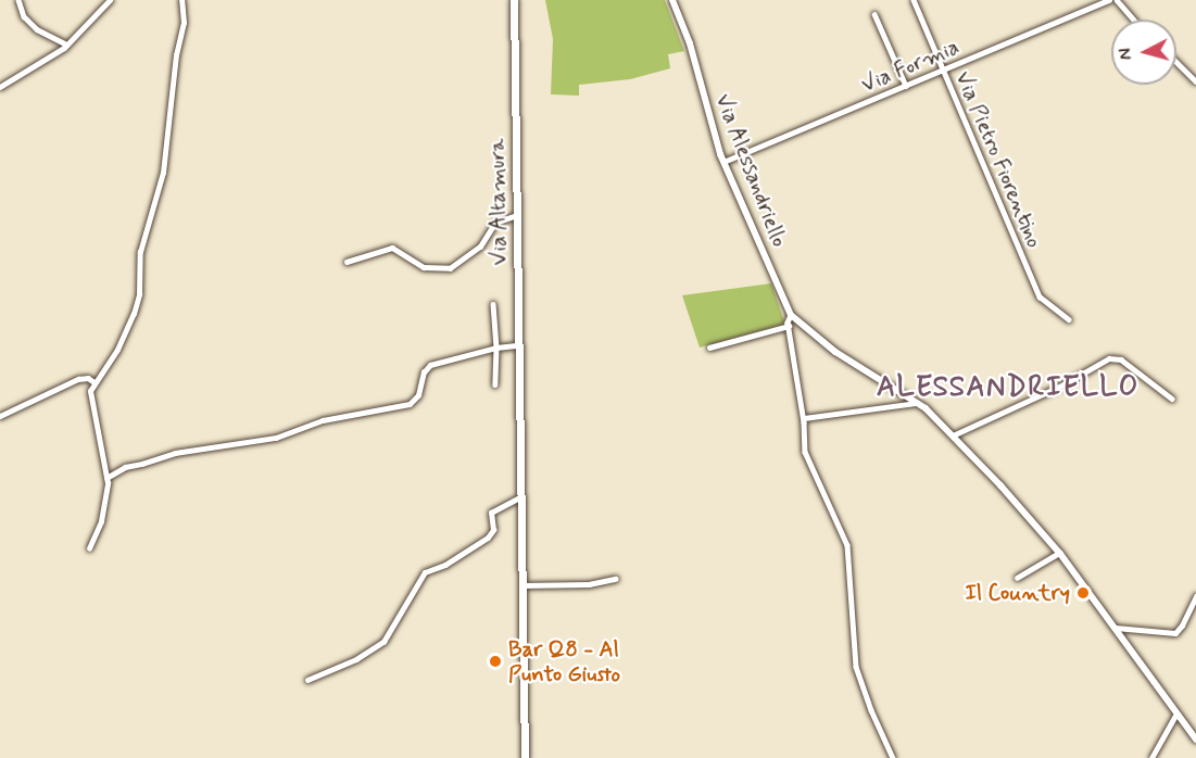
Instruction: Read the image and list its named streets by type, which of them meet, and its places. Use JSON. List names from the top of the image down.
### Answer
{
  "streets": {
    "main road": ["Via Altamura"],
    "street": ["Via Formia", "Via Pietro Fiorentino", "Via Alessandriello"]
  },
  "crossings": [
    ["Via Formia", "Via Pietro Fiorentino"],
    ["Via Formia", "Via Alessandriello"]
  ],
  "districts": ["ALESSANDRIELLO"],
  "places": ["Il Country", "Bar Q8 - Al Punto Giusto"],
  "north": "left"
}
